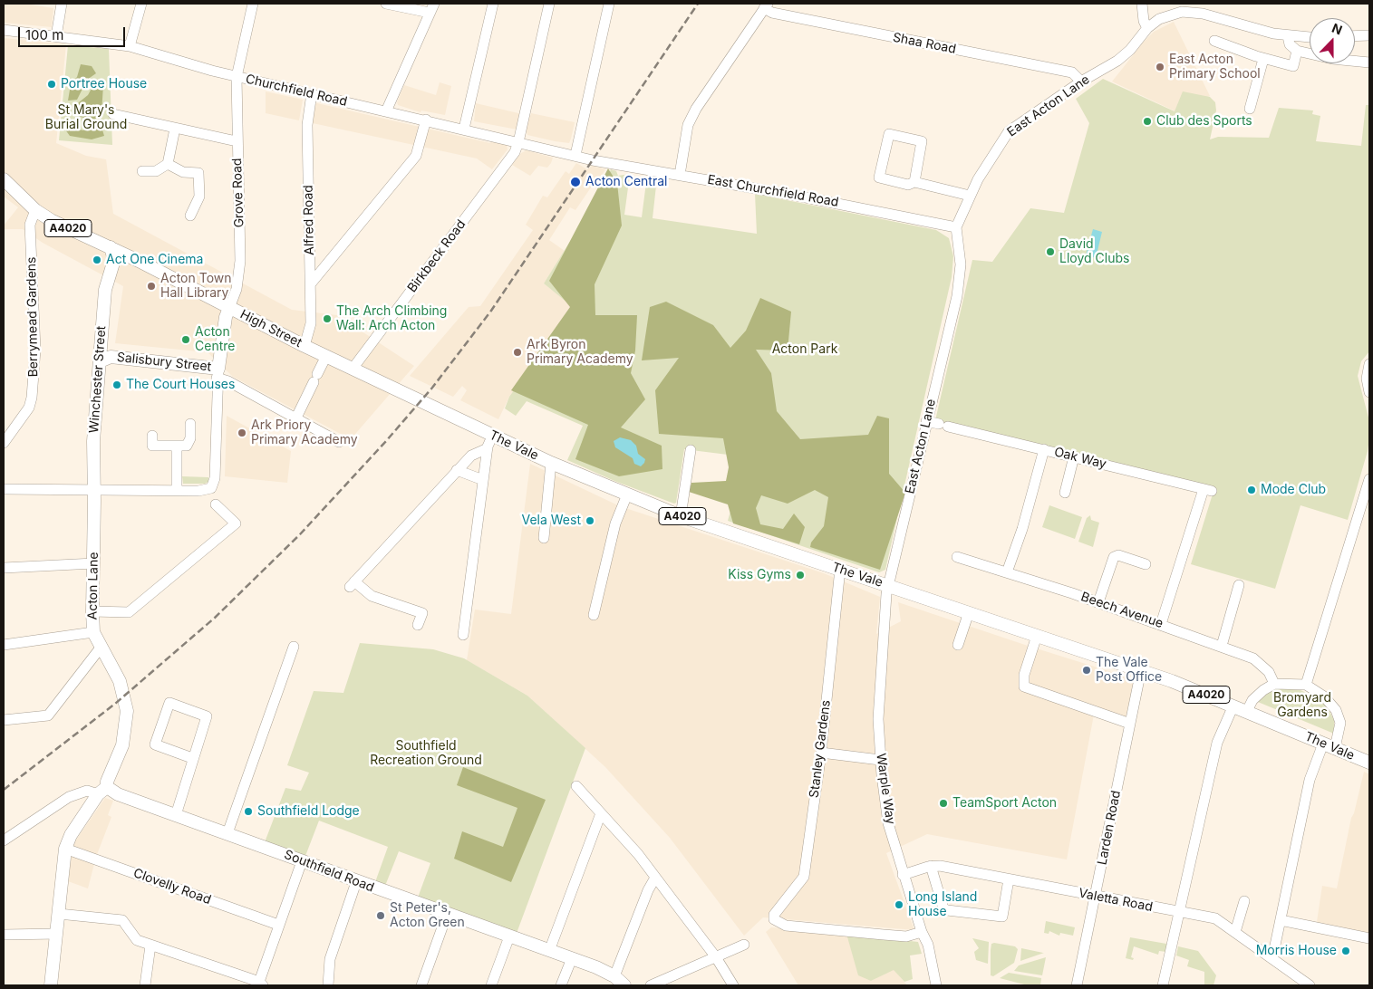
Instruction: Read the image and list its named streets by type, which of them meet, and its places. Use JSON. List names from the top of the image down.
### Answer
{
  "streets": {
    "main road": [
      "A4020",
      "High Street",
      "Salisbury Street",
      "Winchester Street",
      "The Vale",
      "Acton Lane",
      "Southfield Road"
    ],
    "street": [
      "Shaa Road",
      "Churchfield Road",
      "East Acton Lane",
      "East Churchfield Road",
      "Grove Road",
      "Alfred Road",
      "Birkbeck Road",
      "Berrymead Gardens",
      "Oak Way",
      "Beech Avenue",
      "Stanley Gardens",
      "Warple Way",
      "Larden Road",
      "Clovelly Road",
      "Valetta Road"
    ]
  },
  "crossings": [
    ["Shaa Road", "East Acton Lane"],
    ["Churchfield Road", "East Churchfield Road"],
    ["Churchfield Road", "Grove Road"],
    ["Churchfield Road", "Alfred Road"],
    ["Churchfield Road", "Birkbeck Road"],
    ["East Acton Lane", "East Churchfield Road"],
    ["East Acton Lane", "The Vale"],
    ["East Acton Lane", "Oak Way"],
    ["East Acton Lane", "Warple Way"],
    ["Grove Road", "High Street"],
    ["Alfred Road", "High Street"],
    ["Birkbeck Road", "High Street"],
    ["Birkbeck Road", "The Vale"],
    ["Berrymead Gardens", "High Street"],
    ["High Street", "Winchester Street"],
    ["High Street", "The Vale"],
    ["Salisbury Street", "Winchester Street"],
    ["Winchester Street", "Acton Lane"],
    ["The Vale", "Stanley Gardens"],
    ["The Vale", "Warple Way"],
    ["The Vale", "Larden Road"],
    ["Oak Way", "Beech Avenue"],
    ["Acton Lane", "Southfield Road"],
    ["Acton Lane", "Clovelly Road"],
    ["Stanley Gardens", "Warple Way"],
    ["Warple Way", "Valetta Road"],
    ["Larden Road", "Valetta Road"]
  ],
  "parks": [
    "St Mary's Burial Ground",
    "Acton Park",
    "Bromyard Gardens",
    "Southfield Recreation Ground"
  ],
  "places": [
    "East Acton Primary School",
    "Portree House",
    "Club des Sports",
    "Acton Central",
    "David Lloyd Clubs",
    "Act One Cinema",
    "Acton Town Hall Library",
    "The Arch Climbing Wall: Arch Acton",
    "Acton Centre",
    "Ark Byron Primary Academy",
    "The Court Houses",
    "Ark Priory Primary Academy",
    "Mode Club",
    "Vela West",
    "Kiss Gyms",
    "The Vale Post Office",
    "TeamSport Acton",
    "Southfield Lodge",
    "Long Island House",
    "St Peter's, Acton Green",
    "Morris House"
  ],
  "scale_bar": "100 m",
  "north": "top"
}
